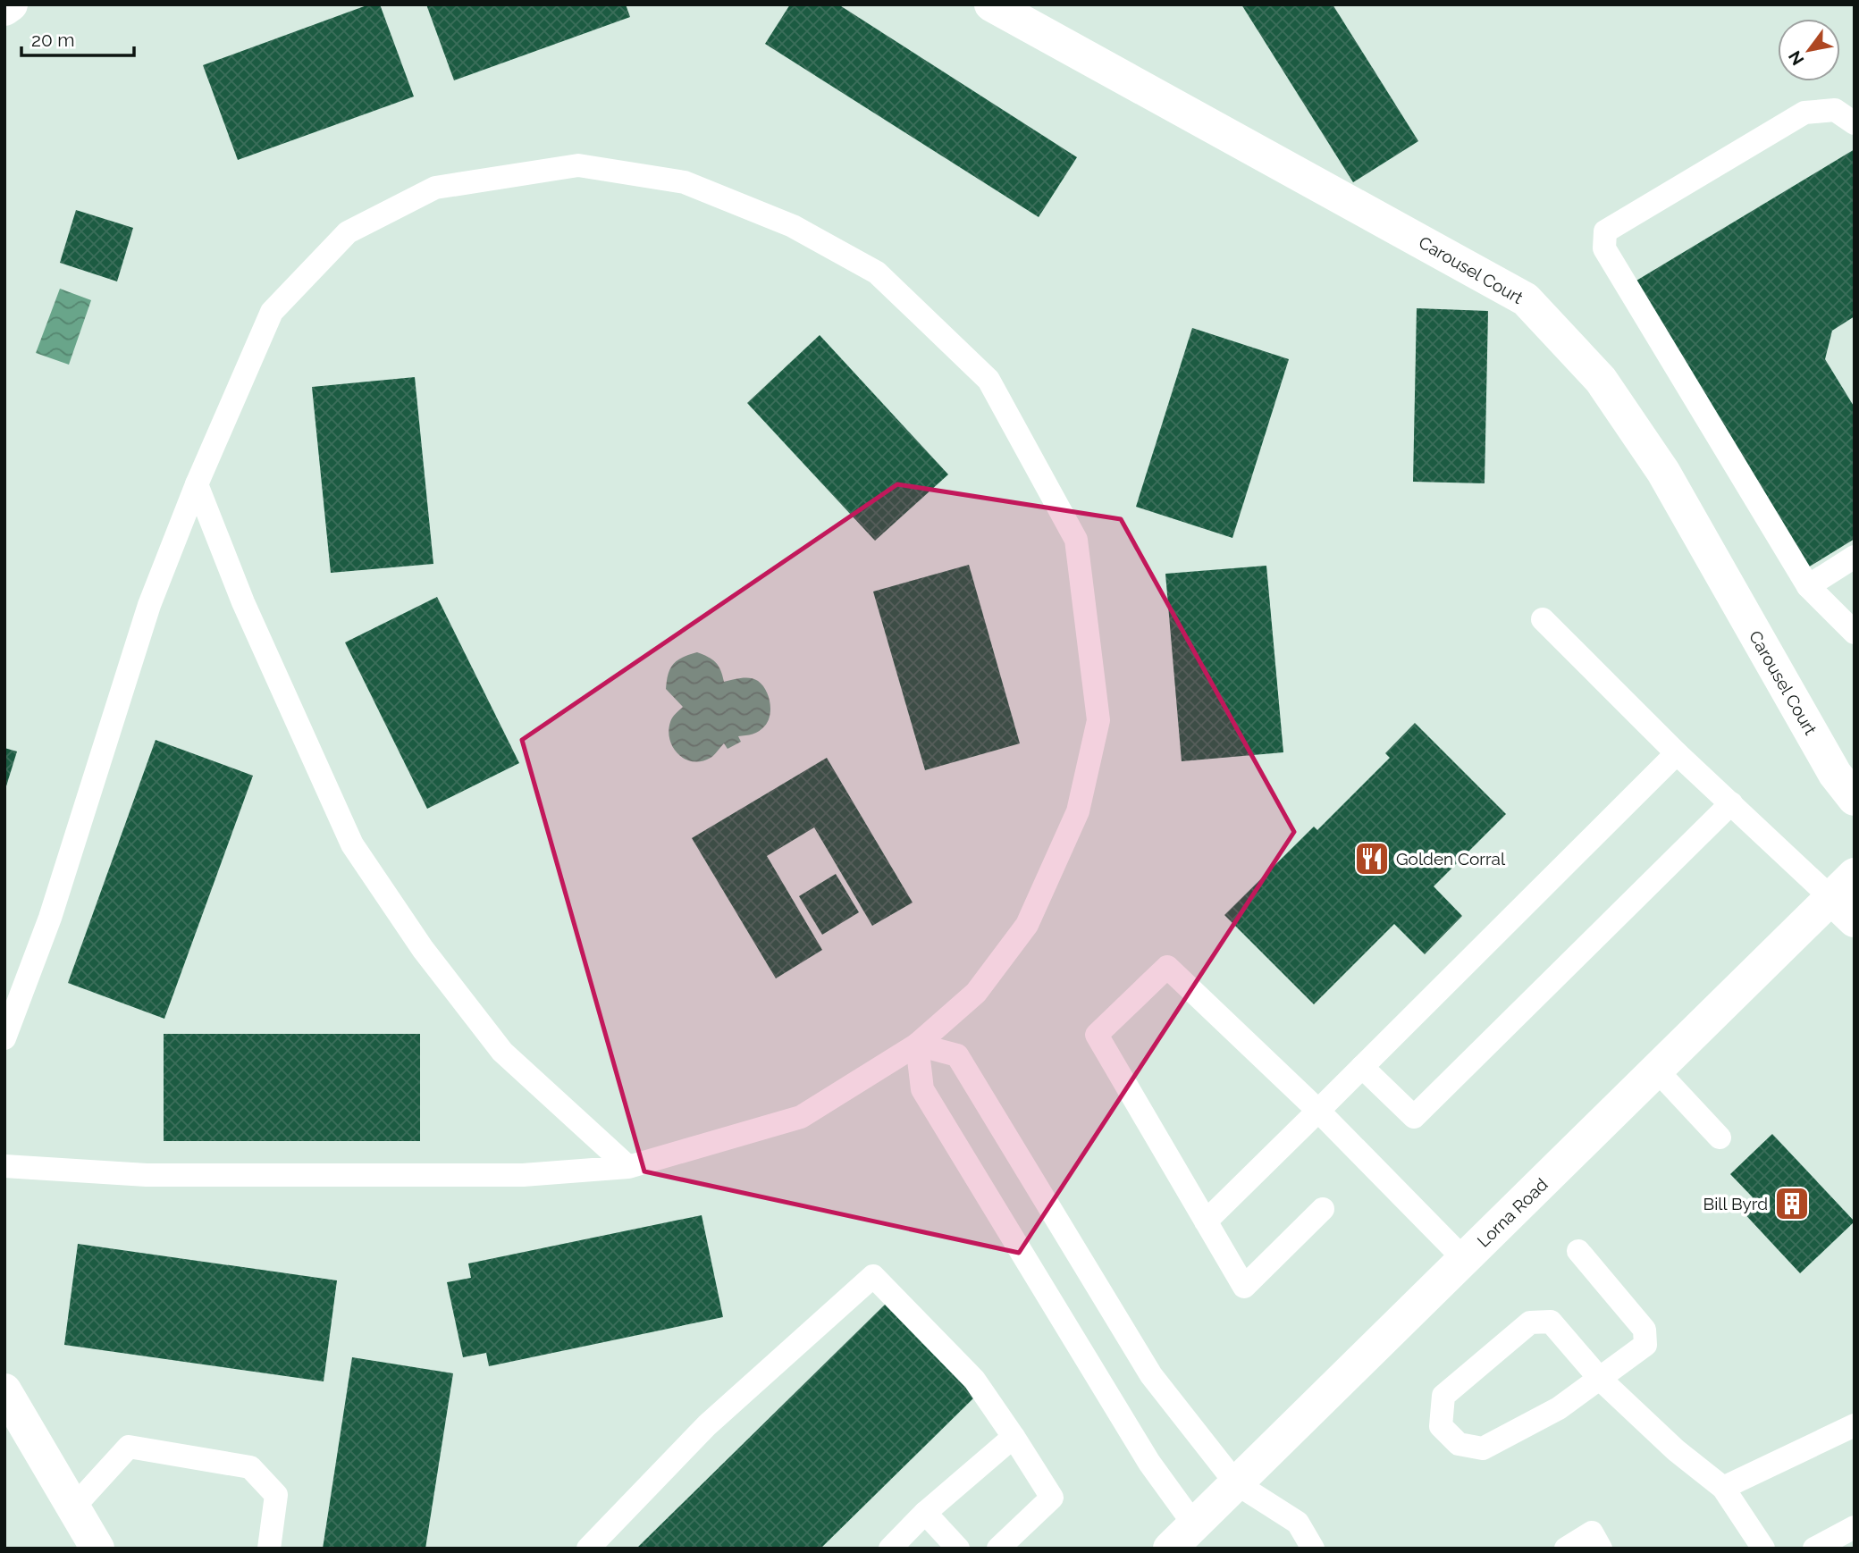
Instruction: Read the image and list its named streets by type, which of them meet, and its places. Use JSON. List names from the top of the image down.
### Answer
{
  "streets": {
    "street": ["Carousel Court", "Lorna Road"]
  },
  "places": {
    "restaurant": ["Golden Corral"],
    "building": ["Bill Byrd"]
  },
  "scale_bar": "20 m",
  "north": "bottom left"
}
